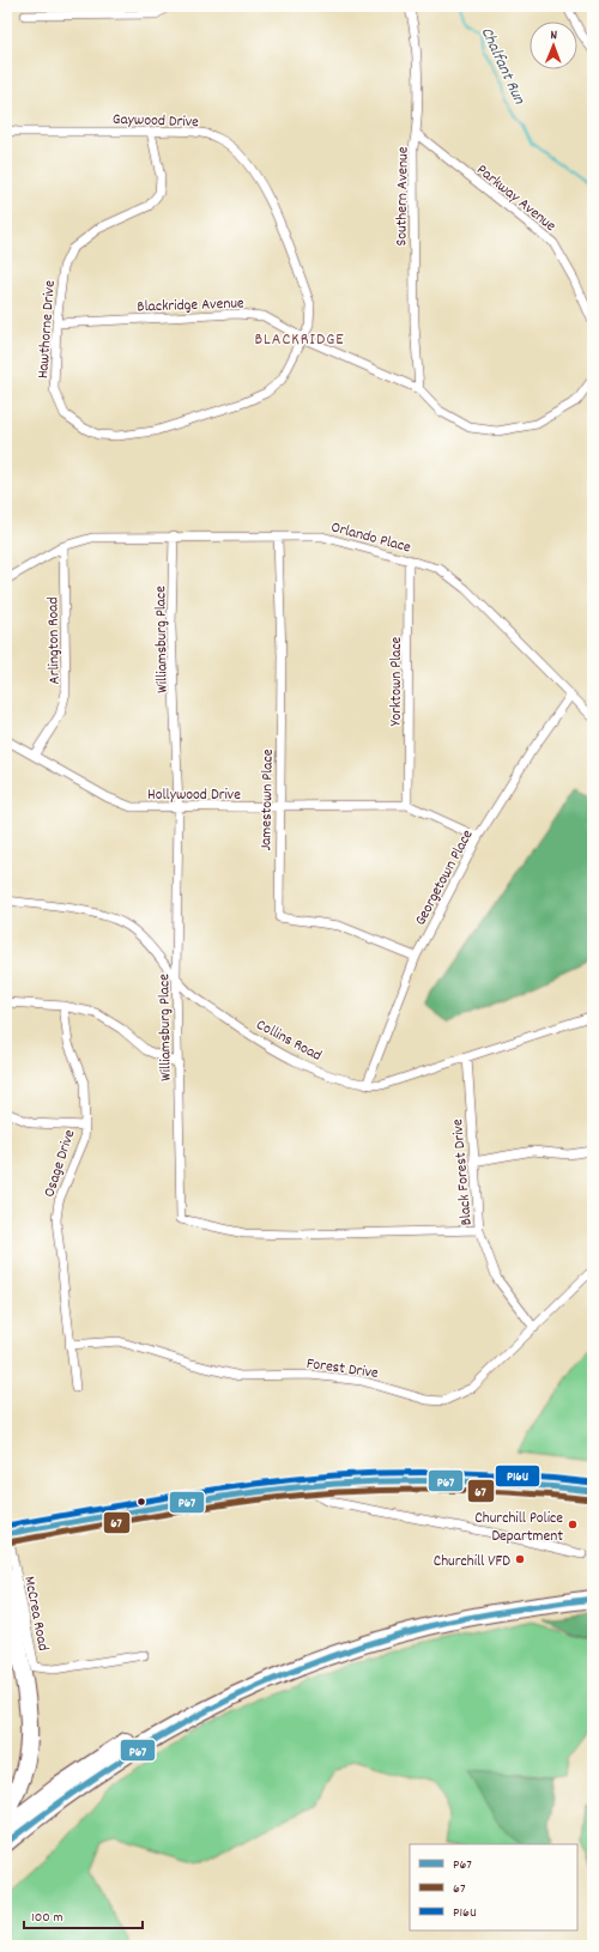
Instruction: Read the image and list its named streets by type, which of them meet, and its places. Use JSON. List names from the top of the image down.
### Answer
{
  "streets": {
    "street": [
      "Gaywood Drive",
      "Southern Avenue",
      "Parkway Avenue",
      "Blackridge Avenue",
      "Hawthorne Drive",
      "Orlando Place",
      "Williamsburg Place",
      "Arlington Road",
      "Yorktown Place",
      "Hollywood Drive",
      "Jamestown Place",
      "Georgetown Place",
      "Collins Road",
      "Osage Drive",
      "Black Forest Drive",
      "Forest Drive",
      "McCrea Road"
    ]
  },
  "crossings": [
    ["Gaywood Drive", "Blackridge Avenue"],
    ["Gaywood Drive", "Hawthorne Drive"],
    ["Southern Avenue", "Parkway Avenue"],
    ["Southern Avenue", "Blackridge Avenue"],
    ["Blackridge Avenue", "Hawthorne Drive"],
    ["Orlando Place", "Williamsburg Place"],
    ["Orlando Place", "Arlington Road"],
    ["Orlando Place", "Yorktown Place"],
    ["Orlando Place", "Jamestown Place"],
    ["Orlando Place", "Georgetown Place"],
    ["Williamsburg Place", "Hollywood Drive"],
    ["Williamsburg Place", "Collins Road"],
    ["Williamsburg Place", "Black Forest Drive"],
    ["Arlington Road", "Hollywood Drive"],
    ["Yorktown Place", "Hollywood Drive"],
    ["Hollywood Drive", "Jamestown Place"],
    ["Hollywood Drive", "Georgetown Place"],
    ["Jamestown Place", "Georgetown Place"],
    ["Georgetown Place", "Collins Road"],
    ["Collins Road", "Black Forest Drive"],
    ["Osage Drive", "Forest Drive"],
    ["Black Forest Drive", "Forest Drive"]
  ],
  "districts": ["BLACKRIDGE"],
  "water": ["Chalfant Run"],
  "places": ["Churchill Police Department", "Churchill VFD"],
  "lines": ["transit line P16U", "transit line P67", "transit line 67"],
  "legend": ["P67", "67", "P16U"],
  "scale_bar": "100 m",
  "north": "top"
}
